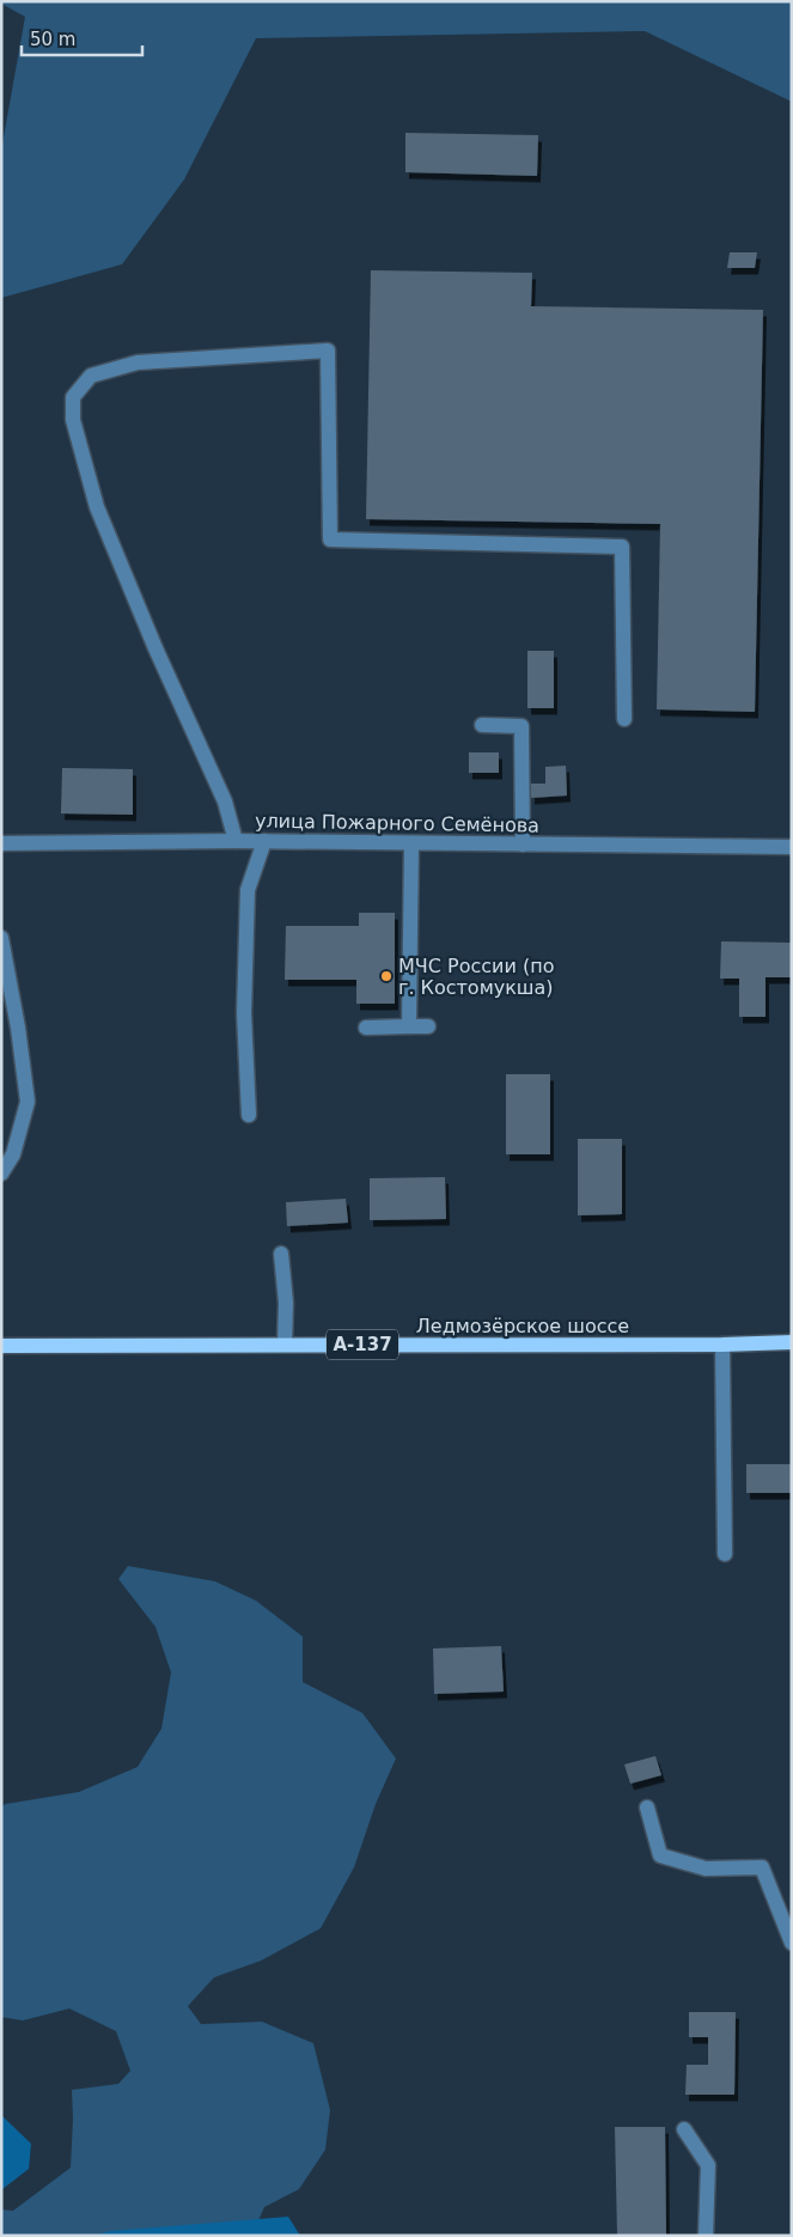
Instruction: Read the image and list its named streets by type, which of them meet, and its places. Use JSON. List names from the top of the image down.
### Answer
{
  "streets": {
    "main road": ["Ледмозёрское шоссе", "А-137"],
    "street": ["улица Пожарного Семёнова"]
  },
  "places": ["МЧС России (по г. Костомукша)"],
  "scale_bar": "50 m"
}
